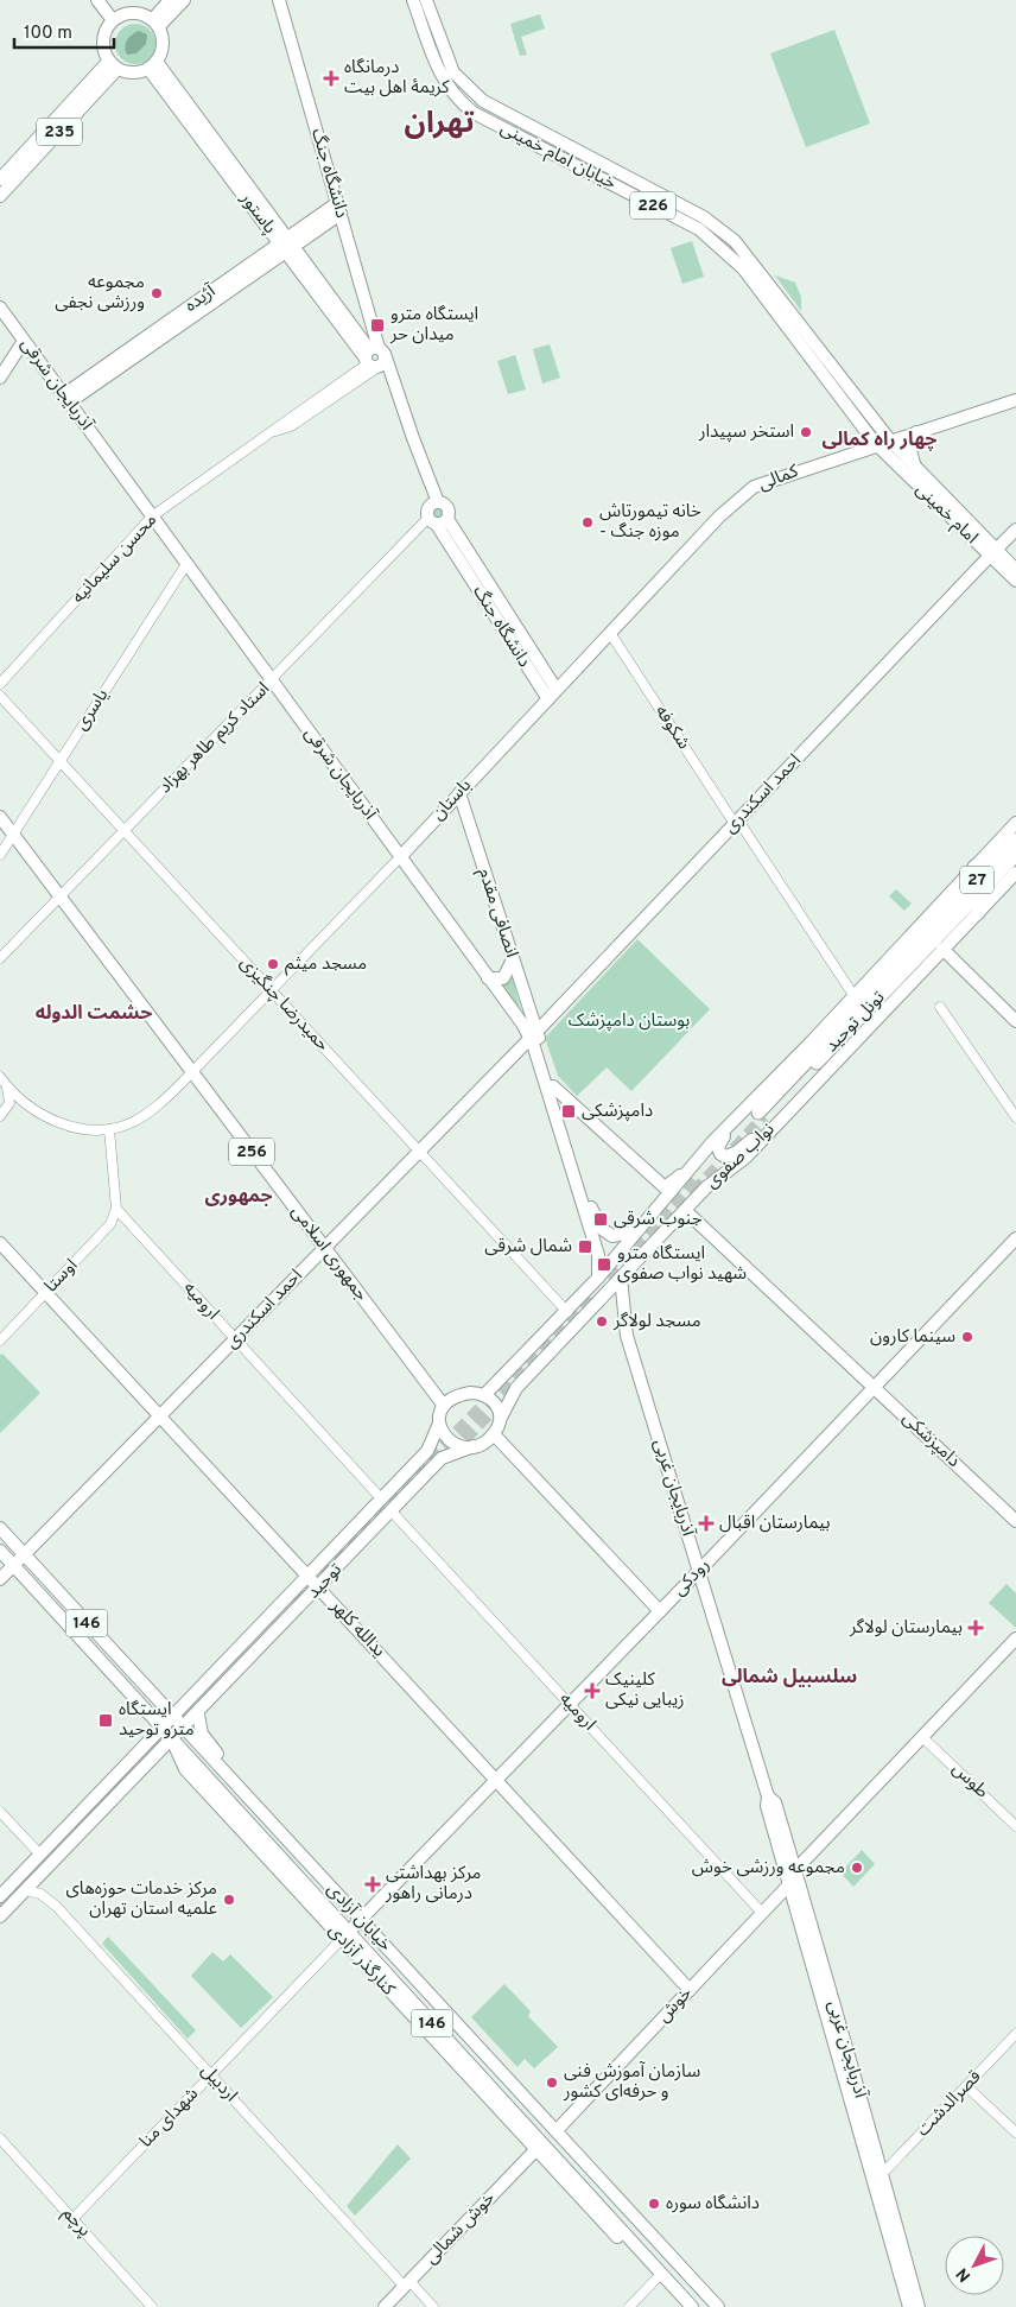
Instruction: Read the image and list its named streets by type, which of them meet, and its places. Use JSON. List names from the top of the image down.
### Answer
{
  "streets": {
    "highway": ["27", "تونل توحید"],
    "main road": [
      "235",
      "خیابان امام خمینی",
      "دانشگاه جنگ",
      "226",
      "پاستور",
      "آژیده",
      "آذربایجان شرقی",
      "کمالی",
      "امام خمینی",
      "احمد اسکندری",
      "باستان",
      "انصافی مقدم",
      "256",
      "نواب صفوی",
      "جمهوری اسلامی",
      "دامپزشکی",
      "آذربایجان غربی",
      "رودکی",
      "توحید",
      "146",
      "یدالله کلهر",
      "خیابان آزادی",
      "کنارگذر آزادی",
      "خوش",
      "خوش شمالی"
    ],
    "street": [
      "محسن سلیمانیه",
      "یاسری",
      "شکوفه",
      "استاد کریم طاهر بهزاد",
      "حمیدرضا چنگیزی",
      "اوستا",
      "ارومیه",
      "طوس",
      "اردبیل",
      "قصرالدشت",
      "شهدای منا",
      "پرچم"
    ]
  },
  "crossings": [
    ["235", "پاستور"],
    ["خیابان امام خمینی", "کمالی"],
    ["خیابان امام خمینی", "امام خمینی"],
    ["دانشگاه جنگ", "پاستور"],
    ["دانشگاه جنگ", "آژیده"],
    ["دانشگاه جنگ", "محسن سلیمانیه"],
    ["دانشگاه جنگ", "استاد کریم طاهر بهزاد"],
    ["دانشگاه جنگ", "باستان"],
    ["پاستور", "آژیده"],
    ["پاستور", "محسن سلیمانیه"],
    ["آژیده", "آذربایجان شرقی"],
    ["آذربایجان شرقی", "محسن سلیمانیه"],
    ["آذربایجان شرقی", "یاسری"],
    ["آذربایجان شرقی", "استاد کریم طاهر بهزاد"],
    ["آذربایجان شرقی", "احمد اسکندری"],
    ["آذربایجان شرقی", "باستان"],
    ["آذربایجان شرقی", "انصافی مقدم"],
    ["آذربایجان شرقی", "نواب صفوی"],
    ["کمالی", "امام خمینی"],
    ["کمالی", "باستان"],
    ["امام خمینی", "احمد اسکندری"],
    ["یاسری", "حمیدرضا چنگیزی"],
    ["یاسری", "جمهوری اسلامی"],
    ["شکوفه", "احمد اسکندری"],
    ["شکوفه", "باستان"],
    ["شکوفه", "نواب صفوی"],
    ["استاد کریم طاهر بهزاد", "حمیدرضا چنگیزی"],
    ["استاد کریم طاهر بهزاد", "جمهوری اسلامی"],
    ["احمد اسکندری", "انصافی مقدم"],
    ["احمد اسکندری", "حمیدرضا چنگیزی"],
    ["احمد اسکندری", "جمهوری اسلامی"],
    ["احمد اسکندری", "ارومیه"],
    ["احمد اسکندری", "146"],
    ["احمد اسکندری", "یدالله کلهر"],
    ["احمد اسکندری", "خیابان آزادی"],
    ["باستان", "انصافی مقدم"],
    ["باستان", "حمیدرضا چنگیزی"],
    ["باستان", "جمهوری اسلامی"],
    ["27", "تونل توحید"],
    ["حمیدرضا چنگیزی", "نواب صفوی"],
    ["نواب صفوی", "جمهوری اسلامی"],
    ["نواب صفوی", "آذربایجان غربی"],
    ["نواب صفوی", "توحید"],
    ["جمهوری اسلامی", "توحید"],
    ["اوستا", "ارومیه"],
    ["اوستا", "یدالله کلهر"],
    ["ارومیه", "رودکی"],
    ["ارومیه", "توحید"],
    ["ارومیه", "خوش"],
    ["دامپزشکی", "رودکی"],
    ["آذربایجان غربی", "رودکی"],
    ["آذربایجان غربی", "خوش"],
    ["آذربایجان غربی", "قصرالدشت"],
    ["رودکی", "یدالله کلهر"],
    ["رودکی", "خیابان آزادی"],
    ["رودکی", "کنارگذر آزادی"],
    ["رودکی", "شهدای منا"],
    ["توحید", "146"],
    ["توحید", "یدالله کلهر"],
    ["توحید", "خیابان آزادی"],
    ["توحید", "کنارگذر آزادی"],
    ["146", "کنارگذر آزادی"],
    ["یدالله کلهر", "خوش"],
    ["خیابان آزادی", "کنارگذر آزادی"],
    ["خیابان آزادی", "شهدای منا"],
    ["کنارگذر آزادی", "خوش"],
    ["کنارگذر آزادی", "شهدای منا"],
    ["کنارگذر آزادی", "خوش شمالی"],
    ["اردبیل", "شهدای منا"],
    ["اردبیل", "خوش شمالی"],
    ["شهدای منا", "پرچم"]
  ],
  "districts": [
    "تهران",
    "چهار راه کمالی",
    "حشمت الدوله",
    "جمهوری",
    "سلسبیل شمالی"
  ],
  "parks": ["بوستان دامپزشک"],
  "places": {
    "health": [
      "درمانگاه کریمهٔ اهل بیت",
      "بیمارستان اقبال",
      "بیمارستان لولاگر",
      "کلینیک زیبایی نیکی",
      "مرکز بهداشتی درمانی راهور"
    ],
    "other": [
      "مجموعه ورزشی نجفی",
      "استخر سپیدار",
      "خانه تیمورتاش - موزه جنگ",
      "مسجد میثم",
      "مسجد لولاگر",
      "سینما کارون",
      "مجموعه ورزشی خوش",
      "مرکز خدمات حوزه‌های علمیه استان تهران",
      "سازمان آموزش فنی و حرفه‌ای کشور",
      "دانشگاه سوره"
    ],
    "transit": [
      "ایستگاه مترو میدان حر",
      "دامپزشکی",
      "جنوب شرقی",
      "شمال شرقی",
      "ایستگاه مترو شهید نواب صفوی",
      "ایستگاه مترو توحید"
    ]
  },
  "scale_bar": "100 m",
  "north": "bottom left"
}
